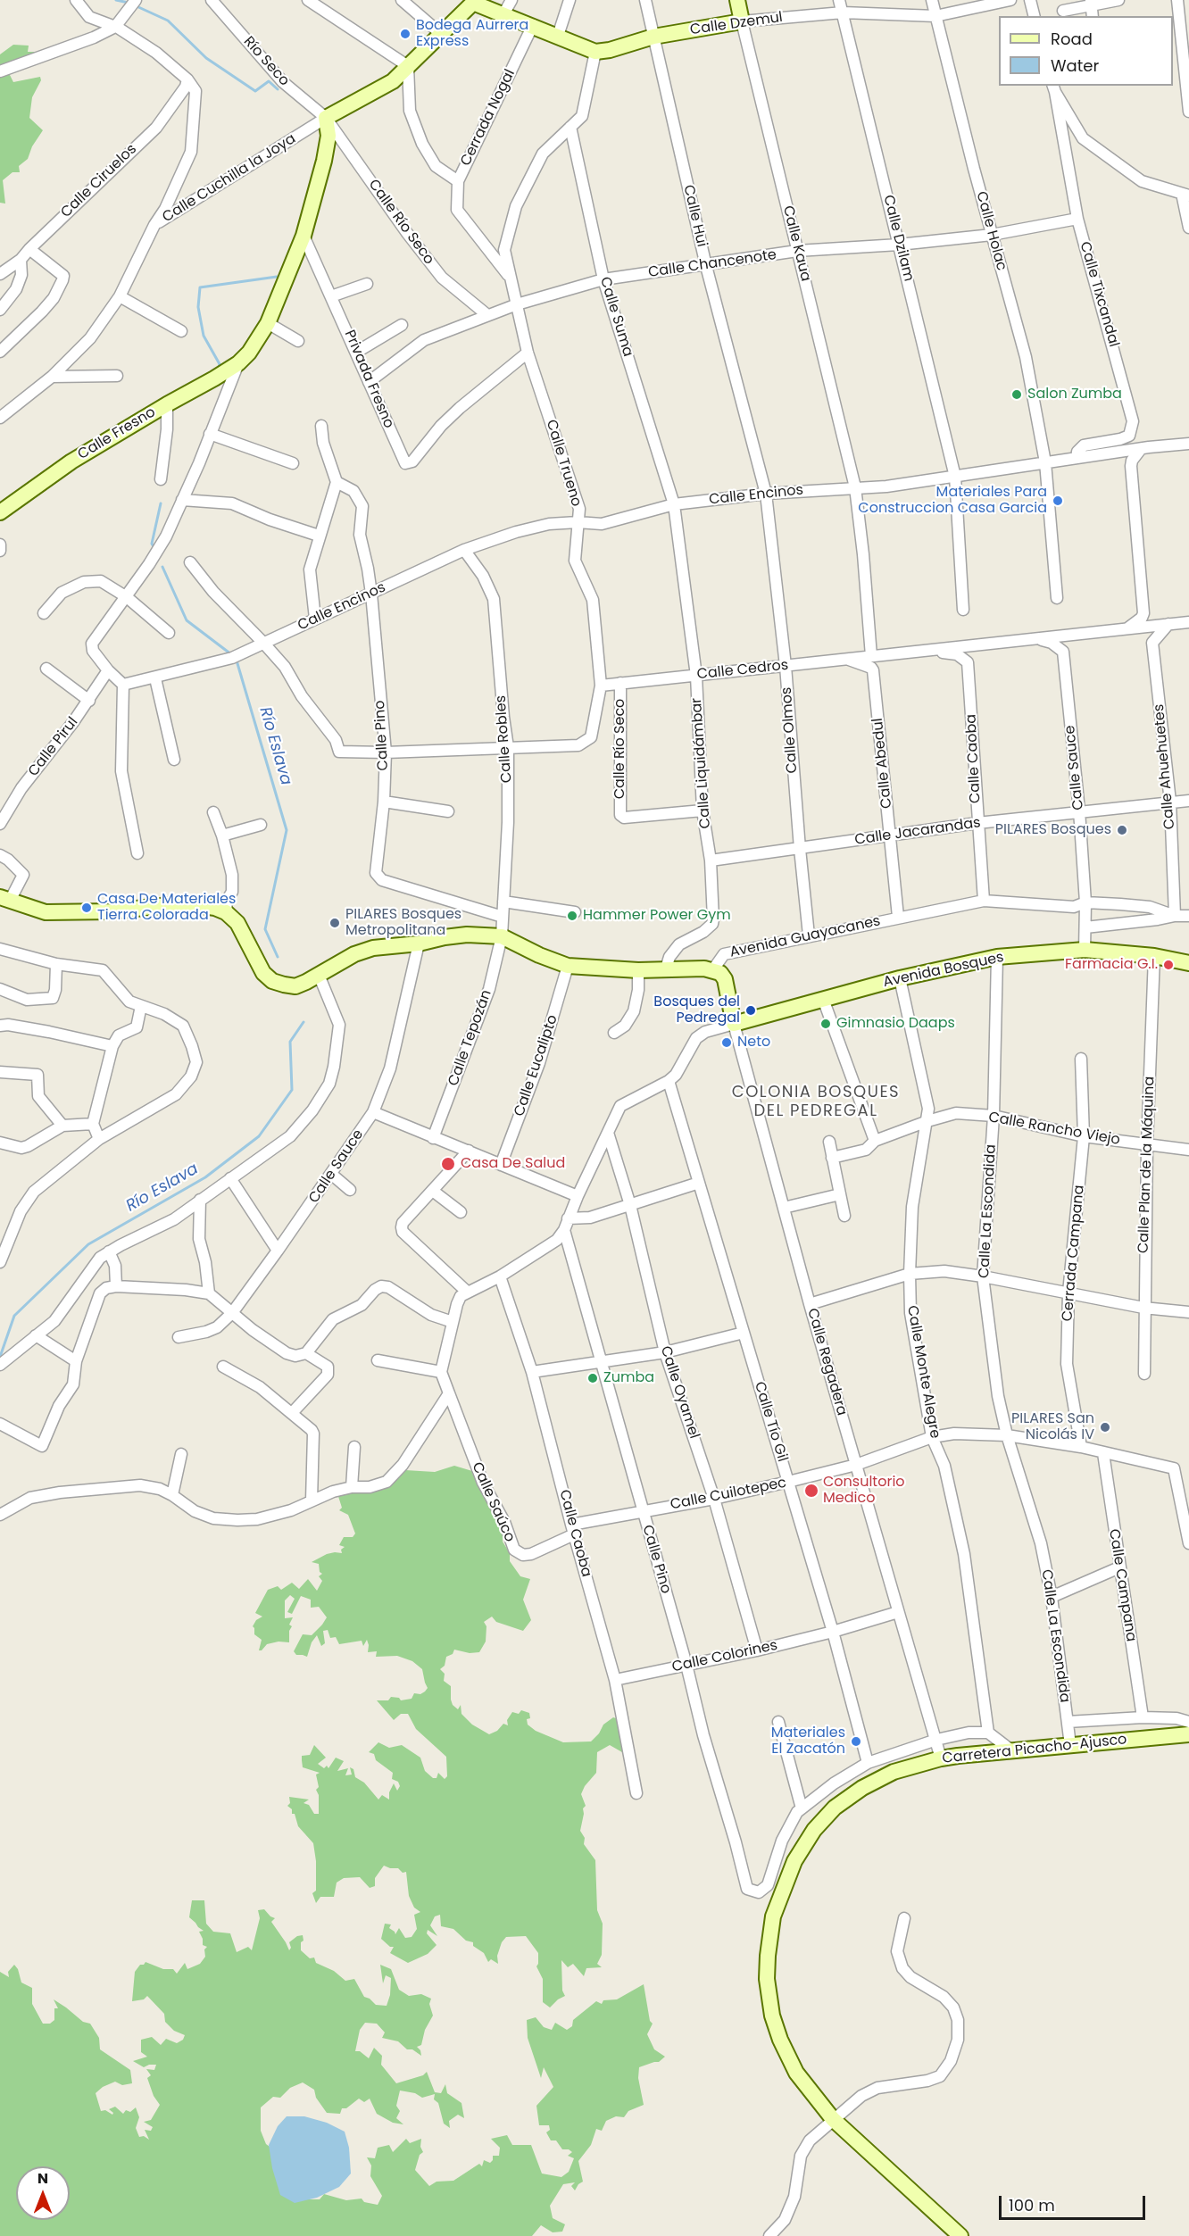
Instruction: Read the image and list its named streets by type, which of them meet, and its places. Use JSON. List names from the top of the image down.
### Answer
{
  "streets": {
    "street": [
      "Calle Dzemul",
      "Río Seco",
      "Cerrada Nogal",
      "Calle Cuchilla la Joya",
      "Calle Ciruelos",
      "Calle Hui",
      "Calle Río Seco",
      "Calle Holac",
      "Calle Dzilam",
      "Calle Kaua",
      "Calle Chancenote",
      "Calle Tixcandal",
      "Calle Suma",
      "Privada Fresno",
      "Calle Fresno",
      "Calle Trueno",
      "Calle Encinos",
      "Calle Cedros",
      "Calle Olmos",
      "Calle Pino",
      "Calle Robles",
      "Calle Pirul",
      "Calle Caoba",
      "Calle Liquidámbar",
      "Calle Abedul",
      "Calle Ahuehuetes",
      "Calle Sauce",
      "Calle Jacarandas",
      "Avenida Guayacanes",
      "Avenida Bosques",
      "Calle Tepozán",
      "Calle Eucalipto",
      "Calle Rancho Viejo",
      "Calle Plan de la Máquina",
      "Calle La Escondida",
      "Cerrada Campana",
      "Calle Regadera",
      "Calle Monte Alegre",
      "Calle Oyamel",
      "Calle Tío Gil",
      "Calle Cuilotepec",
      "Calle Saúco",
      "Calle Campana",
      "Calle Colorines",
      "Carretera Picacho-Ajusco"
    ]
  },
  "crossings": [
    ["Calle Dzemul", "Calle Hui"],
    ["Calle Dzemul", "Calle Holac"],
    ["Calle Dzemul", "Calle Dzilam"],
    ["Calle Dzemul", "Calle Kaua"],
    ["Río Seco", "Calle Cuchilla la Joya"],
    ["Río Seco", "Calle Río Seco"],
    ["Calle Cuchilla la Joya", "Calle Río Seco"],
    ["Calle Hui", "Calle Chancenote"],
    ["Calle Hui", "Calle Encinos"],
    ["Calle Hui", "Calle Olmos"],
    ["Calle Río Seco", "Calle Chancenote"],
    ["Calle Río Seco", "Calle Cedros"],
    ["Calle Río Seco", "Calle Liquidámbar"],
    ["Calle Holac", "Calle Chancenote"],
    ["Calle Holac", "Calle Encinos"],
    ["Calle Dzilam", "Calle Chancenote"],
    ["Calle Dzilam", "Calle Encinos"],
    ["Calle Kaua", "Calle Chancenote"],
    ["Calle Kaua", "Calle Encinos"],
    ["Calle Chancenote", "Calle Tixcandal"],
    ["Calle Chancenote", "Calle Suma"],
    ["Calle Chancenote", "Privada Fresno"],
    ["Calle Chancenote", "Calle Trueno"],
    ["Calle Tixcandal", "Calle Encinos"],
    ["Calle Suma", "Calle Encinos"],
    ["Calle Suma", "Calle Liquidámbar"],
    ["Privada Fresno", "Calle Trueno"],
    ["Calle Trueno", "Calle Encinos"],
    ["Calle Trueno", "Calle Cedros"],
    ["Calle Encinos", "Calle Olmos"],
    ["Calle Encinos", "Calle Pino"],
    ["Calle Encinos", "Calle Robles"],
    ["Calle Encinos", "Calle Liquidámbar"],
    ["Calle Cedros", "Calle Olmos"],
    ["Calle Cedros", "Calle Caoba"],
    ["Calle Cedros", "Calle Liquidámbar"],
    ["Calle Cedros", "Calle Abedul"],
    ["Calle Cedros", "Calle Ahuehuetes"],
    ["Calle Cedros", "Calle Sauce"],
    ["Calle Olmos", "Calle Jacarandas"],
    ["Calle Olmos", "Avenida Guayacanes"],
    ["Calle Pino", "Calle Robles"],
    ["Calle Pino", "Calle Cuilotepec"],
    ["Calle Pino", "Calle Colorines"],
    ["Calle Robles", "Avenida Guayacanes"],
    ["Calle Robles", "Calle Tepozán"],
    ["Calle Caoba", "Calle Jacarandas"],
    ["Calle Caoba", "Avenida Guayacanes"],
    ["Calle Caoba", "Calle Cuilotepec"],
    ["Calle Caoba", "Calle Saúco"],
    ["Calle Caoba", "Calle Colorines"],
    ["Calle Liquidámbar", "Calle Jacarandas"],
    ["Calle Liquidámbar", "Avenida Guayacanes"],
    ["Calle Abedul", "Calle Jacarandas"],
    ["Calle Abedul", "Avenida Guayacanes"],
    ["Calle Ahuehuetes", "Calle Jacarandas"],
    ["Calle Ahuehuetes", "Avenida Guayacanes"],
    ["Calle Sauce", "Calle Jacarandas"],
    ["Calle Sauce", "Avenida Guayacanes"],
    ["Calle Sauce", "Avenida Bosques"],
    ["Avenida Guayacanes", "Calle Tepozán"],
    ["Avenida Guayacanes", "Calle Eucalipto"],
    ["Avenida Guayacanes", "Calle Regadera"],
    ["Avenida Bosques", "Calle Plan de la Máquina"],
    ["Avenida Bosques", "Calle La Escondida"],
    ["Avenida Bosques", "Calle Regadera"],
    ["Avenida Bosques", "Calle Monte Alegre"],
    ["Calle Rancho Viejo", "Calle Plan de la Máquina"],
    ["Calle Rancho Viejo", "Calle La Escondida"],
    ["Calle Rancho Viejo", "Cerrada Campana"],
    ["Calle Rancho Viejo", "Calle Monte Alegre"],
    ["Calle La Escondida", "Calle Cuilotepec"],
    ["Calle La Escondida", "Carretera Picacho-Ajusco"],
    ["Cerrada Campana", "Calle Cuilotepec"],
    ["Calle Regadera", "Calle Cuilotepec"],
    ["Calle Regadera", "Calle Colorines"],
    ["Calle Regadera", "Carretera Picacho-Ajusco"],
    ["Calle Monte Alegre", "Calle Cuilotepec"],
    ["Calle Oyamel", "Calle Cuilotepec"],
    ["Calle Oyamel", "Calle Colorines"],
    ["Calle Tío Gil", "Calle Cuilotepec"],
    ["Calle Tío Gil", "Calle Colorines"],
    ["Calle Cuilotepec", "Calle Saúco"],
    ["Calle Cuilotepec", "Calle Campana"]
  ],
  "districts": ["COLONIA BOSQUES DEL PEDREGAL"],
  "water": ["Río Eslava"],
  "places": [
    "Bodega Aurrera Express",
    "Salon Zumba",
    "Materiales Para Construccion Casa Garcia",
    "PILARES Bosques",
    "Casa De Materiales Tierra Colorada",
    "Hammer Power Gym",
    "PILARES Bosques Metropolitana",
    "Farmacia G.I.",
    "Bosques del Pedregal",
    "Gimnasio Daaps",
    "Neto",
    "Casa De Salud",
    "Zumba",
    "PILARES San Nicolás IV",
    "Consultorio Medico",
    "Materiales El Zacatón"
  ],
  "legend": ["Road", "Water"],
  "scale_bar": "100 m",
  "north": "top"
}
